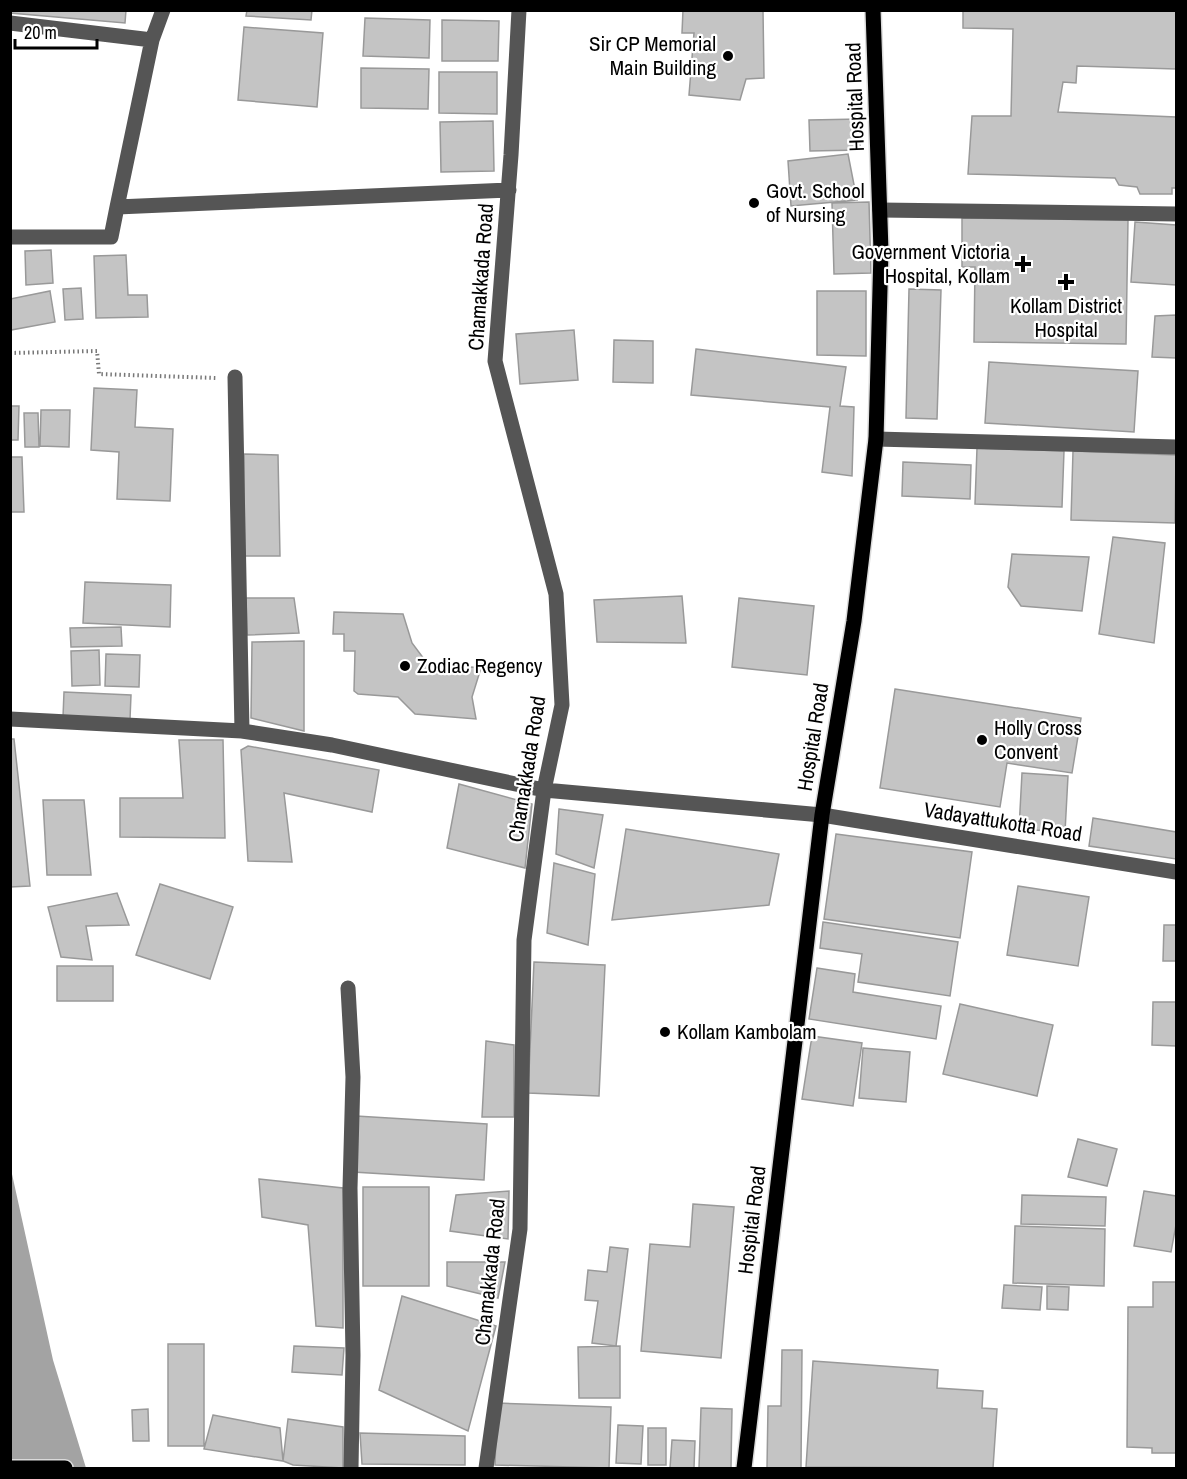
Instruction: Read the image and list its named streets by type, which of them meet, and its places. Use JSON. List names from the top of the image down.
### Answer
{
  "streets": {
    "main road": ["Hospital Road"],
    "street": ["Chamakkada Road", "Vadayattukotta Road"]
  },
  "crossings": [
    ["Hospital Road", "Vadayattukotta Road"],
    ["Chamakkada Road", "Vadayattukotta Road"]
  ],
  "places": {
    "other": [
      "Sir CP Memorial Main Building",
      "Govt. School of Nursing",
      "Zodiac Regency",
      "Holly Cross Convent",
      "Kollam Kambolam"
    ],
    "health": ["Government Victoria Hospital, Kollam", "Kollam District Hospital"]
  },
  "scale_bar": "20 m"
}
